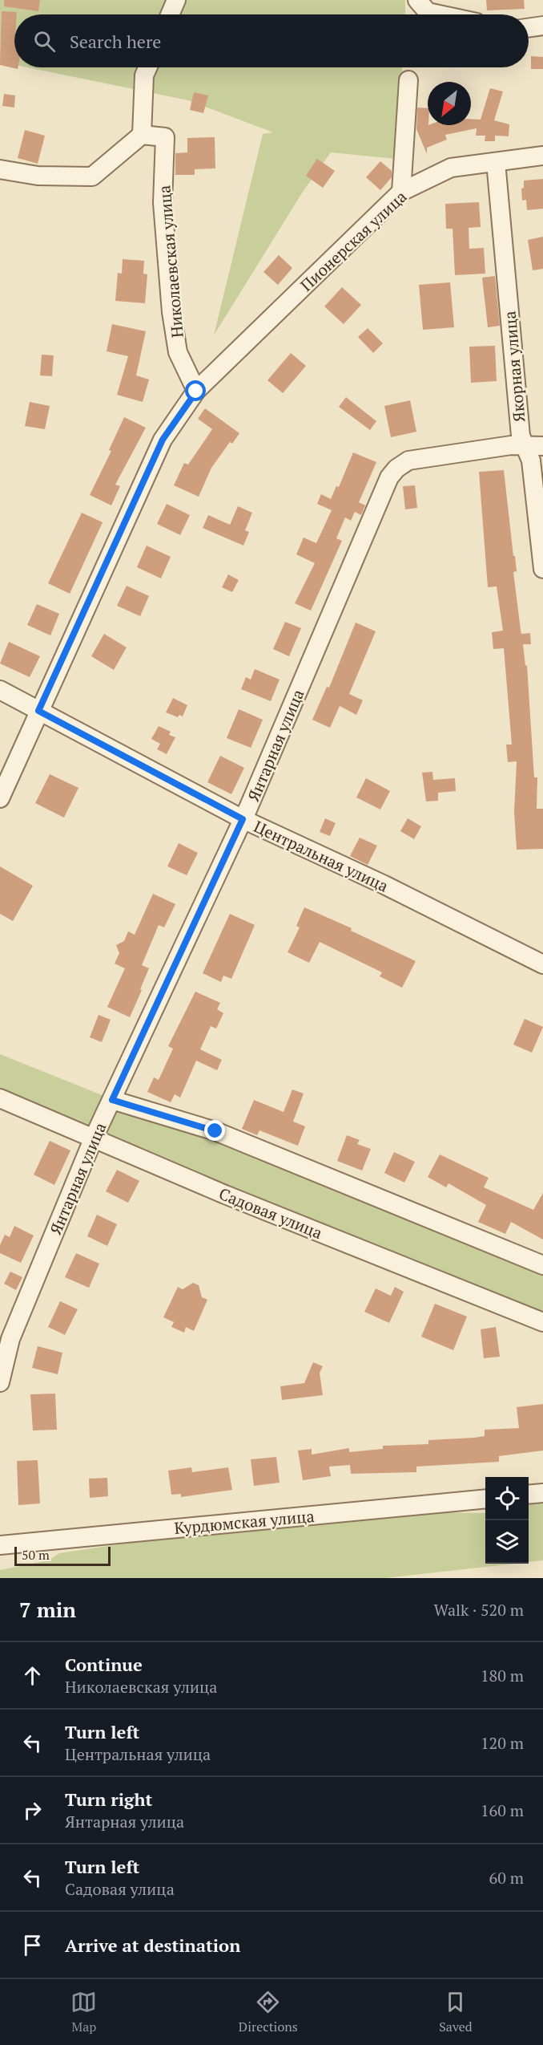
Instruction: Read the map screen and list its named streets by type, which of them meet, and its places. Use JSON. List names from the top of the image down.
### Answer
{
  "streets": {
    "street": [
      "Пионерская улица",
      "Николаевская улица",
      "Якорная улица",
      "Янтарная улица",
      "Центральная улица",
      "Садовая улица",
      "Курдюмская улица"
    ]
  },
  "crossings": [
    ["Пионерская улица", "Николаевская улица"],
    ["Пионерская улица", "Якорная улица"],
    ["Якорная улица", "Янтарная улица"],
    ["Янтарная улица", "Центральная улица"],
    ["Янтарная улица", "Садовая улица"]
  ],
  "scale_bar": "50 m",
  "north": "bottom left",
  "page": {
    "search": "Search here",
    "scale": "50 m",
    "heading": ["7 min", "Walk · 520 m"],
    "list": [
      ["Continue", "Николаевская улица", "180 m"],
      ["Turn left", "Центральная улица", "120 m"],
      ["Turn right", "Янтарная улица", "160 m"],
      ["Turn left", "Садовая улица", "60 m"],
      "Arrive at destination"
    ],
    "nav": ["Map", "Directions", "Saved"]
  }
}
